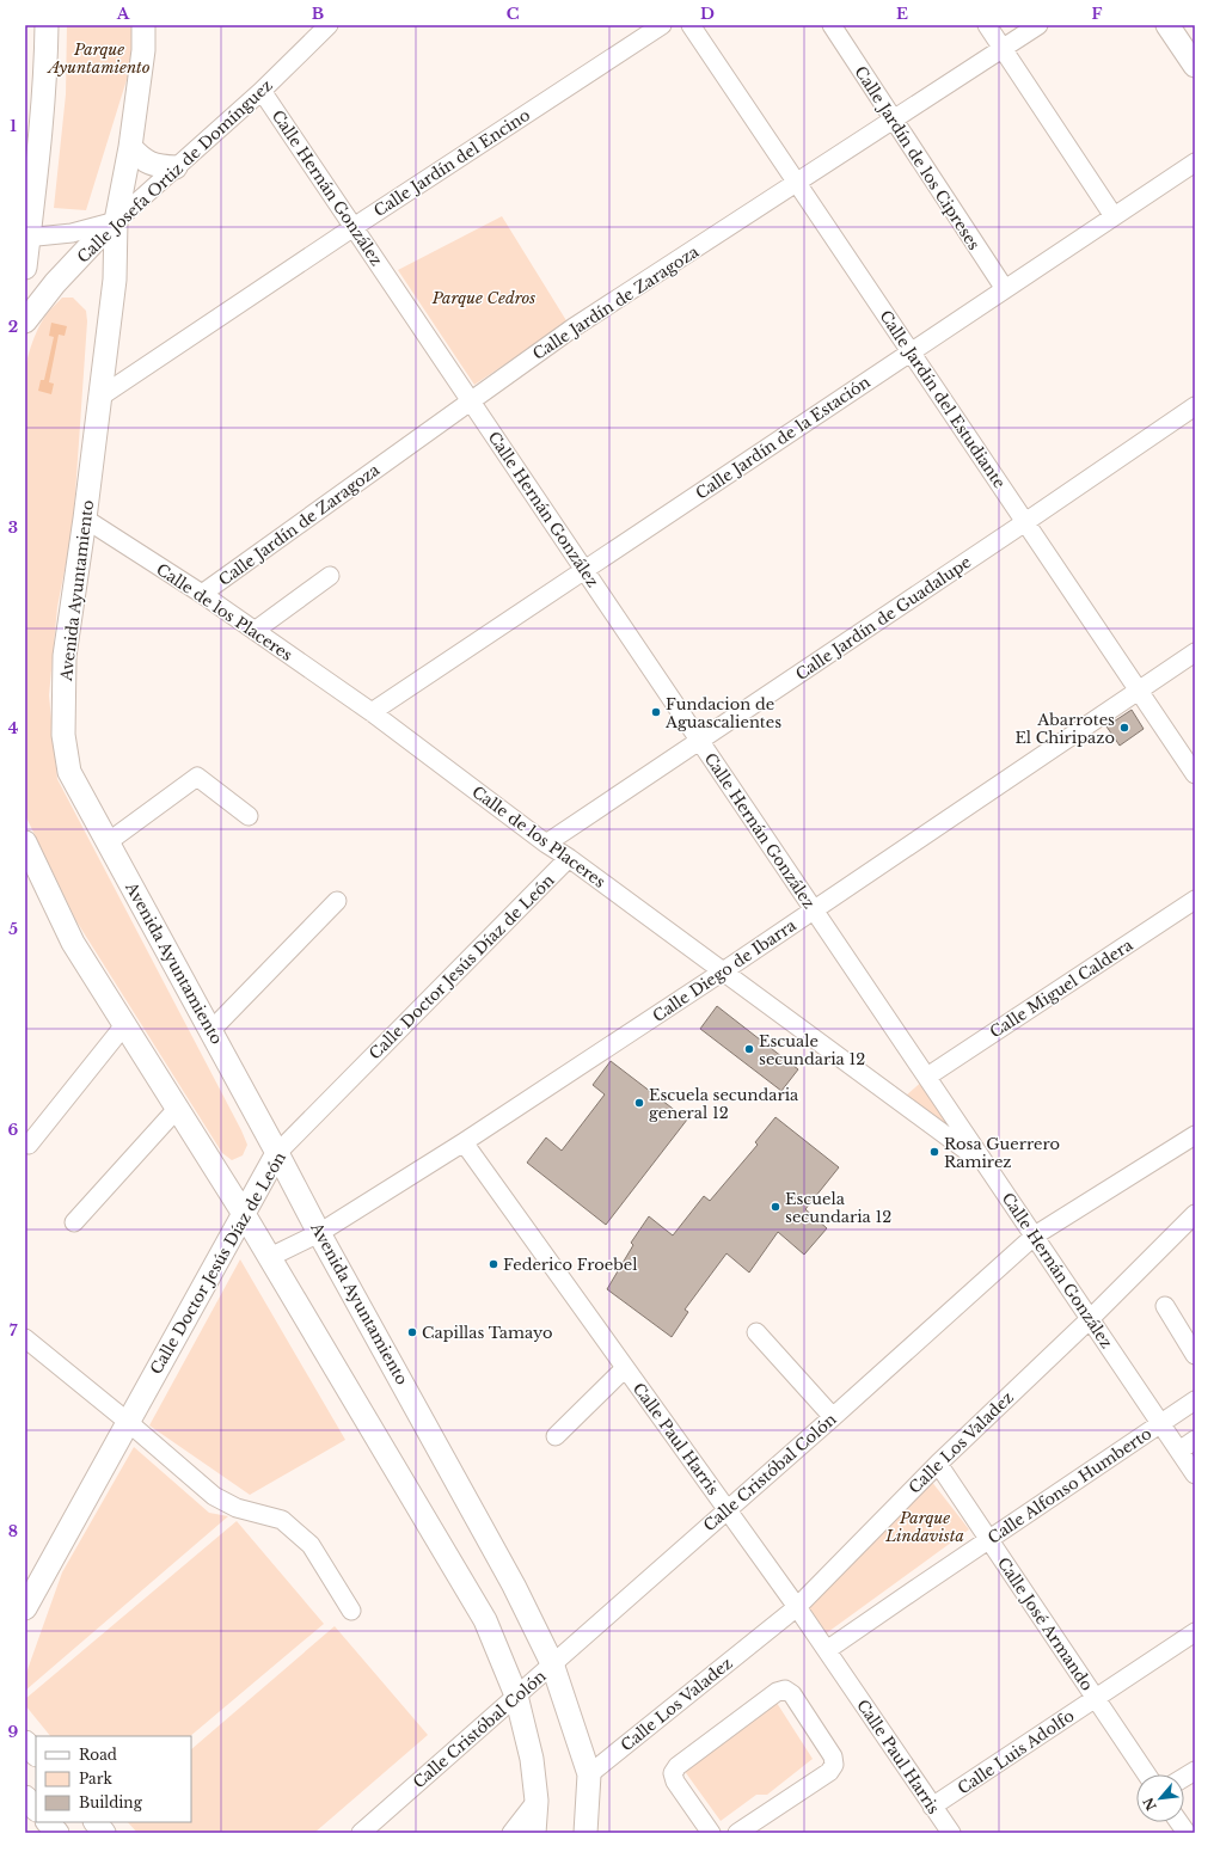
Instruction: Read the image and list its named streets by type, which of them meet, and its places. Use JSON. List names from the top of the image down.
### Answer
{
  "streets": {
    "main road": ["Calle Josefa Ortiz de Domínguez", "Avenida Ayuntamiento", "Calle Doctor Jesús Díaz de León"],
    "street": [
      "Calle Jardín de los Cipreses",
      "Calle Jardín del Encino",
      "Calle Hernán González",
      "Calle Jardín de Zaragoza",
      "Calle Jardín del Estudiante",
      "Calle Jardín de la Estación",
      "Calle de los Placeres",
      "Calle Jardín de Guadalupe",
      "Calle Diego de Ibarra",
      "Calle Miguel Caldera",
      "Calle Paul Harris",
      "Calle Los Valadez",
      "Calle Cristóbal Colón",
      "Calle Alfonso Humberto",
      "Calle José Armando",
      "Calle Luis Adolfo"
    ]
  },
  "crossings": [
    ["Calle Jardín de los Cipreses", "Calle Jardín de Zaragoza"],
    ["Calle Jardín de los Cipreses", "Calle Jardín de la Estación"],
    ["Calle Jardín del Encino", "Calle Hernán González"],
    ["Calle Jardín del Encino", "Avenida Ayuntamiento"],
    ["Calle Josefa Ortiz de Domínguez", "Calle Hernán González"],
    ["Calle Josefa Ortiz de Domínguez", "Avenida Ayuntamiento"],
    ["Calle Hernán González", "Calle Jardín de Zaragoza"],
    ["Calle Hernán González", "Calle Jardín de la Estación"],
    ["Calle Hernán González", "Calle de los Placeres"],
    ["Calle Hernán González", "Calle Jardín de Guadalupe"],
    ["Calle Hernán González", "Calle Diego de Ibarra"],
    ["Calle Hernán González", "Calle Miguel Caldera"],
    ["Calle Hernán González", "Calle Los Valadez"],
    ["Calle Hernán González", "Calle Cristóbal Colón"],
    ["Calle Hernán González", "Calle Alfonso Humberto"],
    ["Calle Jardín de Zaragoza", "Calle Jardín del Estudiante"],
    ["Calle Jardín de Zaragoza", "Calle de los Placeres"],
    ["Calle Jardín del Estudiante", "Calle Jardín de la Estación"],
    ["Calle Jardín del Estudiante", "Calle Jardín de Guadalupe"],
    ["Calle Jardín del Estudiante", "Calle Diego de Ibarra"],
    ["Calle Jardín de la Estación", "Calle de los Placeres"],
    ["Avenida Ayuntamiento", "Calle de los Placeres"],
    ["Avenida Ayuntamiento", "Calle Doctor Jesús Díaz de León"],
    ["Avenida Ayuntamiento", "Calle Diego de Ibarra"],
    ["Avenida Ayuntamiento", "Calle Los Valadez"],
    ["Avenida Ayuntamiento", "Calle Cristóbal Colón"],
    ["Calle de los Placeres", "Calle Jardín de Guadalupe"],
    ["Calle de los Placeres", "Calle Doctor Jesús Díaz de León"],
    ["Calle de los Placeres", "Calle Diego de Ibarra"],
    ["Calle Diego de Ibarra", "Calle Paul Harris"],
    ["Calle Paul Harris", "Calle Los Valadez"],
    ["Calle Paul Harris", "Calle Cristóbal Colón"],
    ["Calle Paul Harris", "Calle Alfonso Humberto"],
    ["Calle Paul Harris", "Calle Luis Adolfo"],
    ["Calle Los Valadez", "Calle José Armando"],
    ["Calle Alfonso Humberto", "Calle José Armando"],
    ["Calle José Armando", "Calle Luis Adolfo"]
  ],
  "parks": ["Parque Ayuntamiento", "Parque Cedros", "Parque Lindavista"],
  "places": [
    "Fundacion de Aguascalientes",
    "Abarrotes El Chiripazo",
    "Escuale secundaria 12",
    "Escuela secundaria general 12",
    "Rosa Guerrero Ramirez",
    "Escuela secundaria 12",
    "Federico Froebel",
    "Capillas Tamayo"
  ],
  "legend": ["Road", "Park", "Building"],
  "north": "bottom left",
  "grid": {
    "columns": [
      "A",
      "B",
      "C",
      "D",
      "E",
      "F"
    ],
    "rows": [
      "1",
      "2",
      "3",
      "4",
      "5",
      "6",
      "7",
      "8",
      "9"
    ]
  }
}
